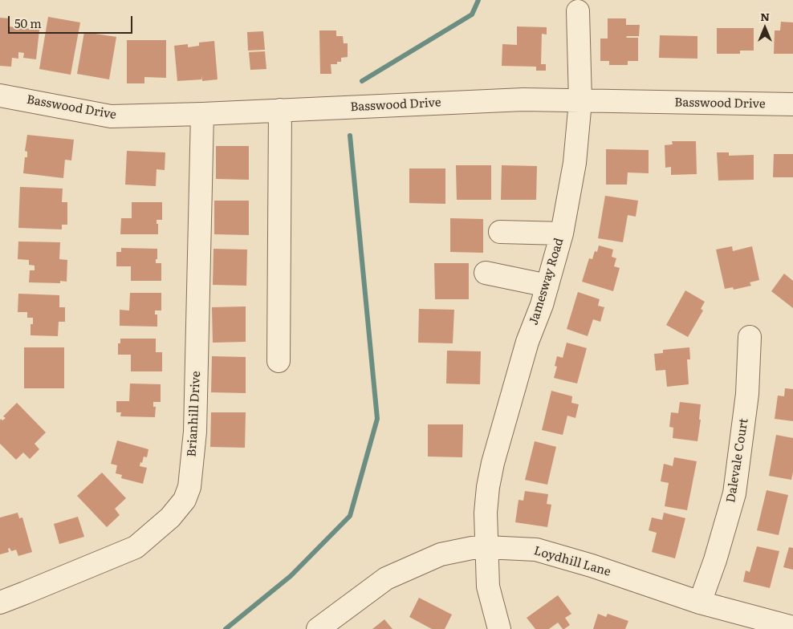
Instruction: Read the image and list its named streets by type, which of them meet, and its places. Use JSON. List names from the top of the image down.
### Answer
{
  "streets": {
    "street": [
      "Basswood Drive",
      "Jamesway Road",
      "Brianhill Drive",
      "Dalevale Court",
      "Loydhill Lane"
    ]
  },
  "crossings": [
    ["Basswood Drive", "Jamesway Road"],
    ["Basswood Drive", "Brianhill Drive"],
    ["Jamesway Road", "Loydhill Lane"],
    ["Dalevale Court", "Loydhill Lane"]
  ],
  "scale_bar": "50 m",
  "north": "top"
}
